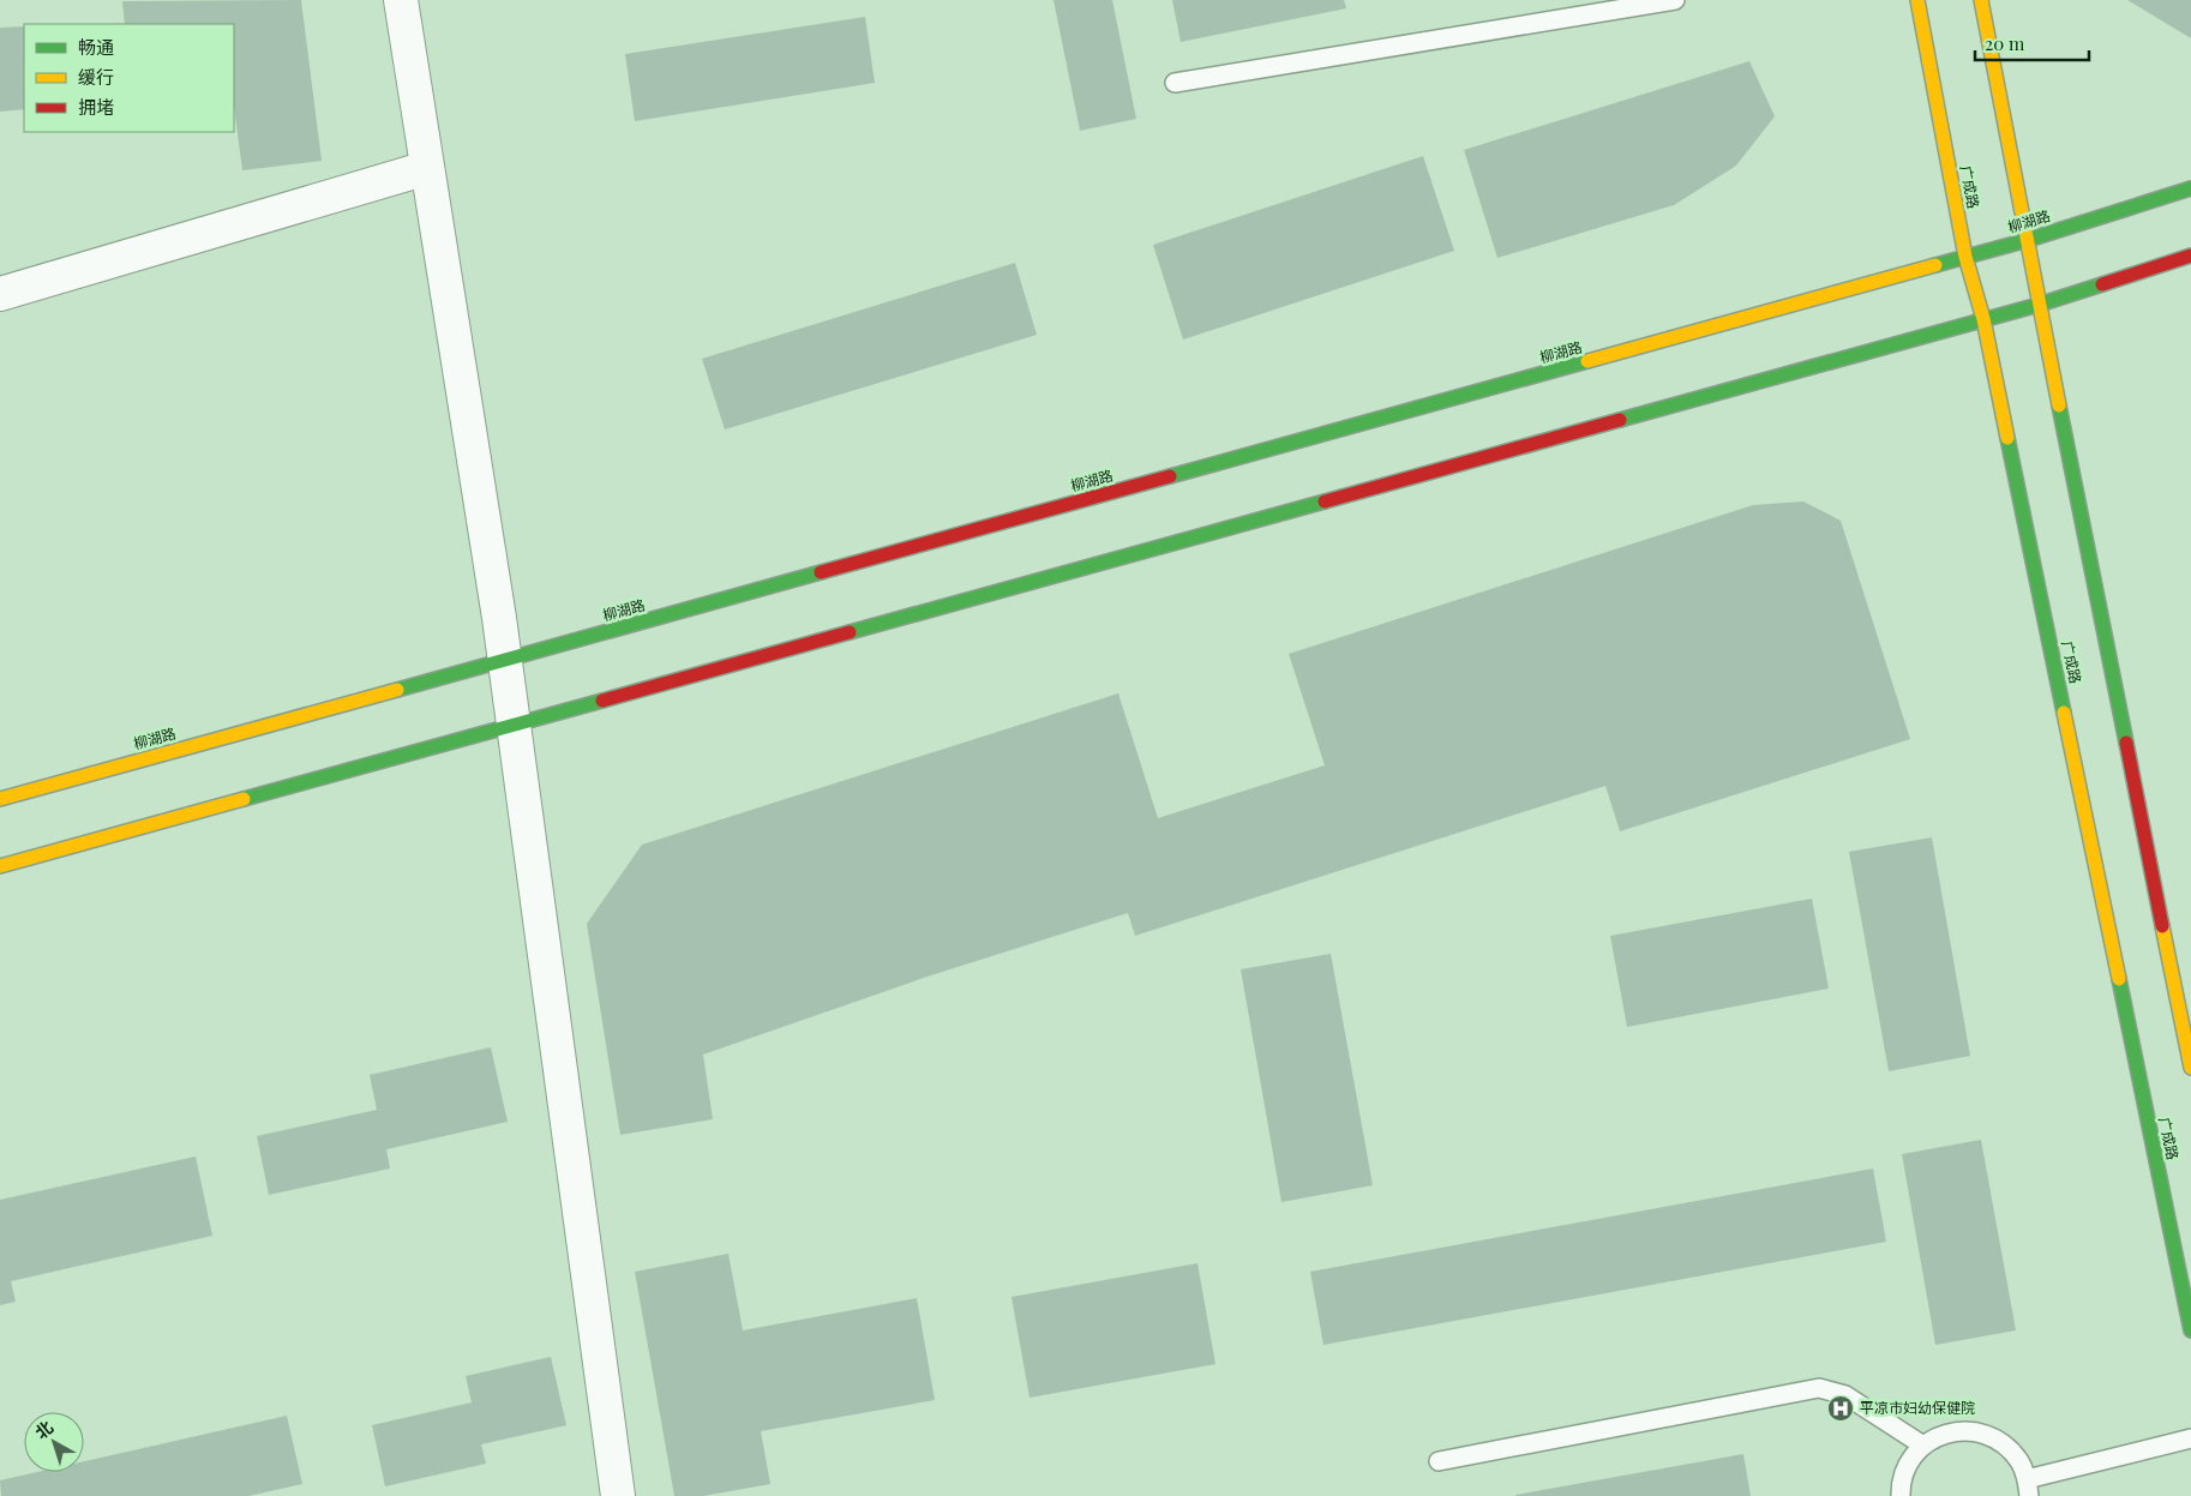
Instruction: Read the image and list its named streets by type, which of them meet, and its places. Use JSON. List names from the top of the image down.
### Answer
{
  "streets": {
    "main road": ["广成路", "柳湖路"]
  },
  "crossings": [
    ["广成路", "柳湖路"]
  ],
  "places": {
    "hospital": ["平凉市妇幼保健院"]
  },
  "legend": ["畅通", "缓行", "拥堵"],
  "scale_bar": "20 m",
  "north": "top left"
}
